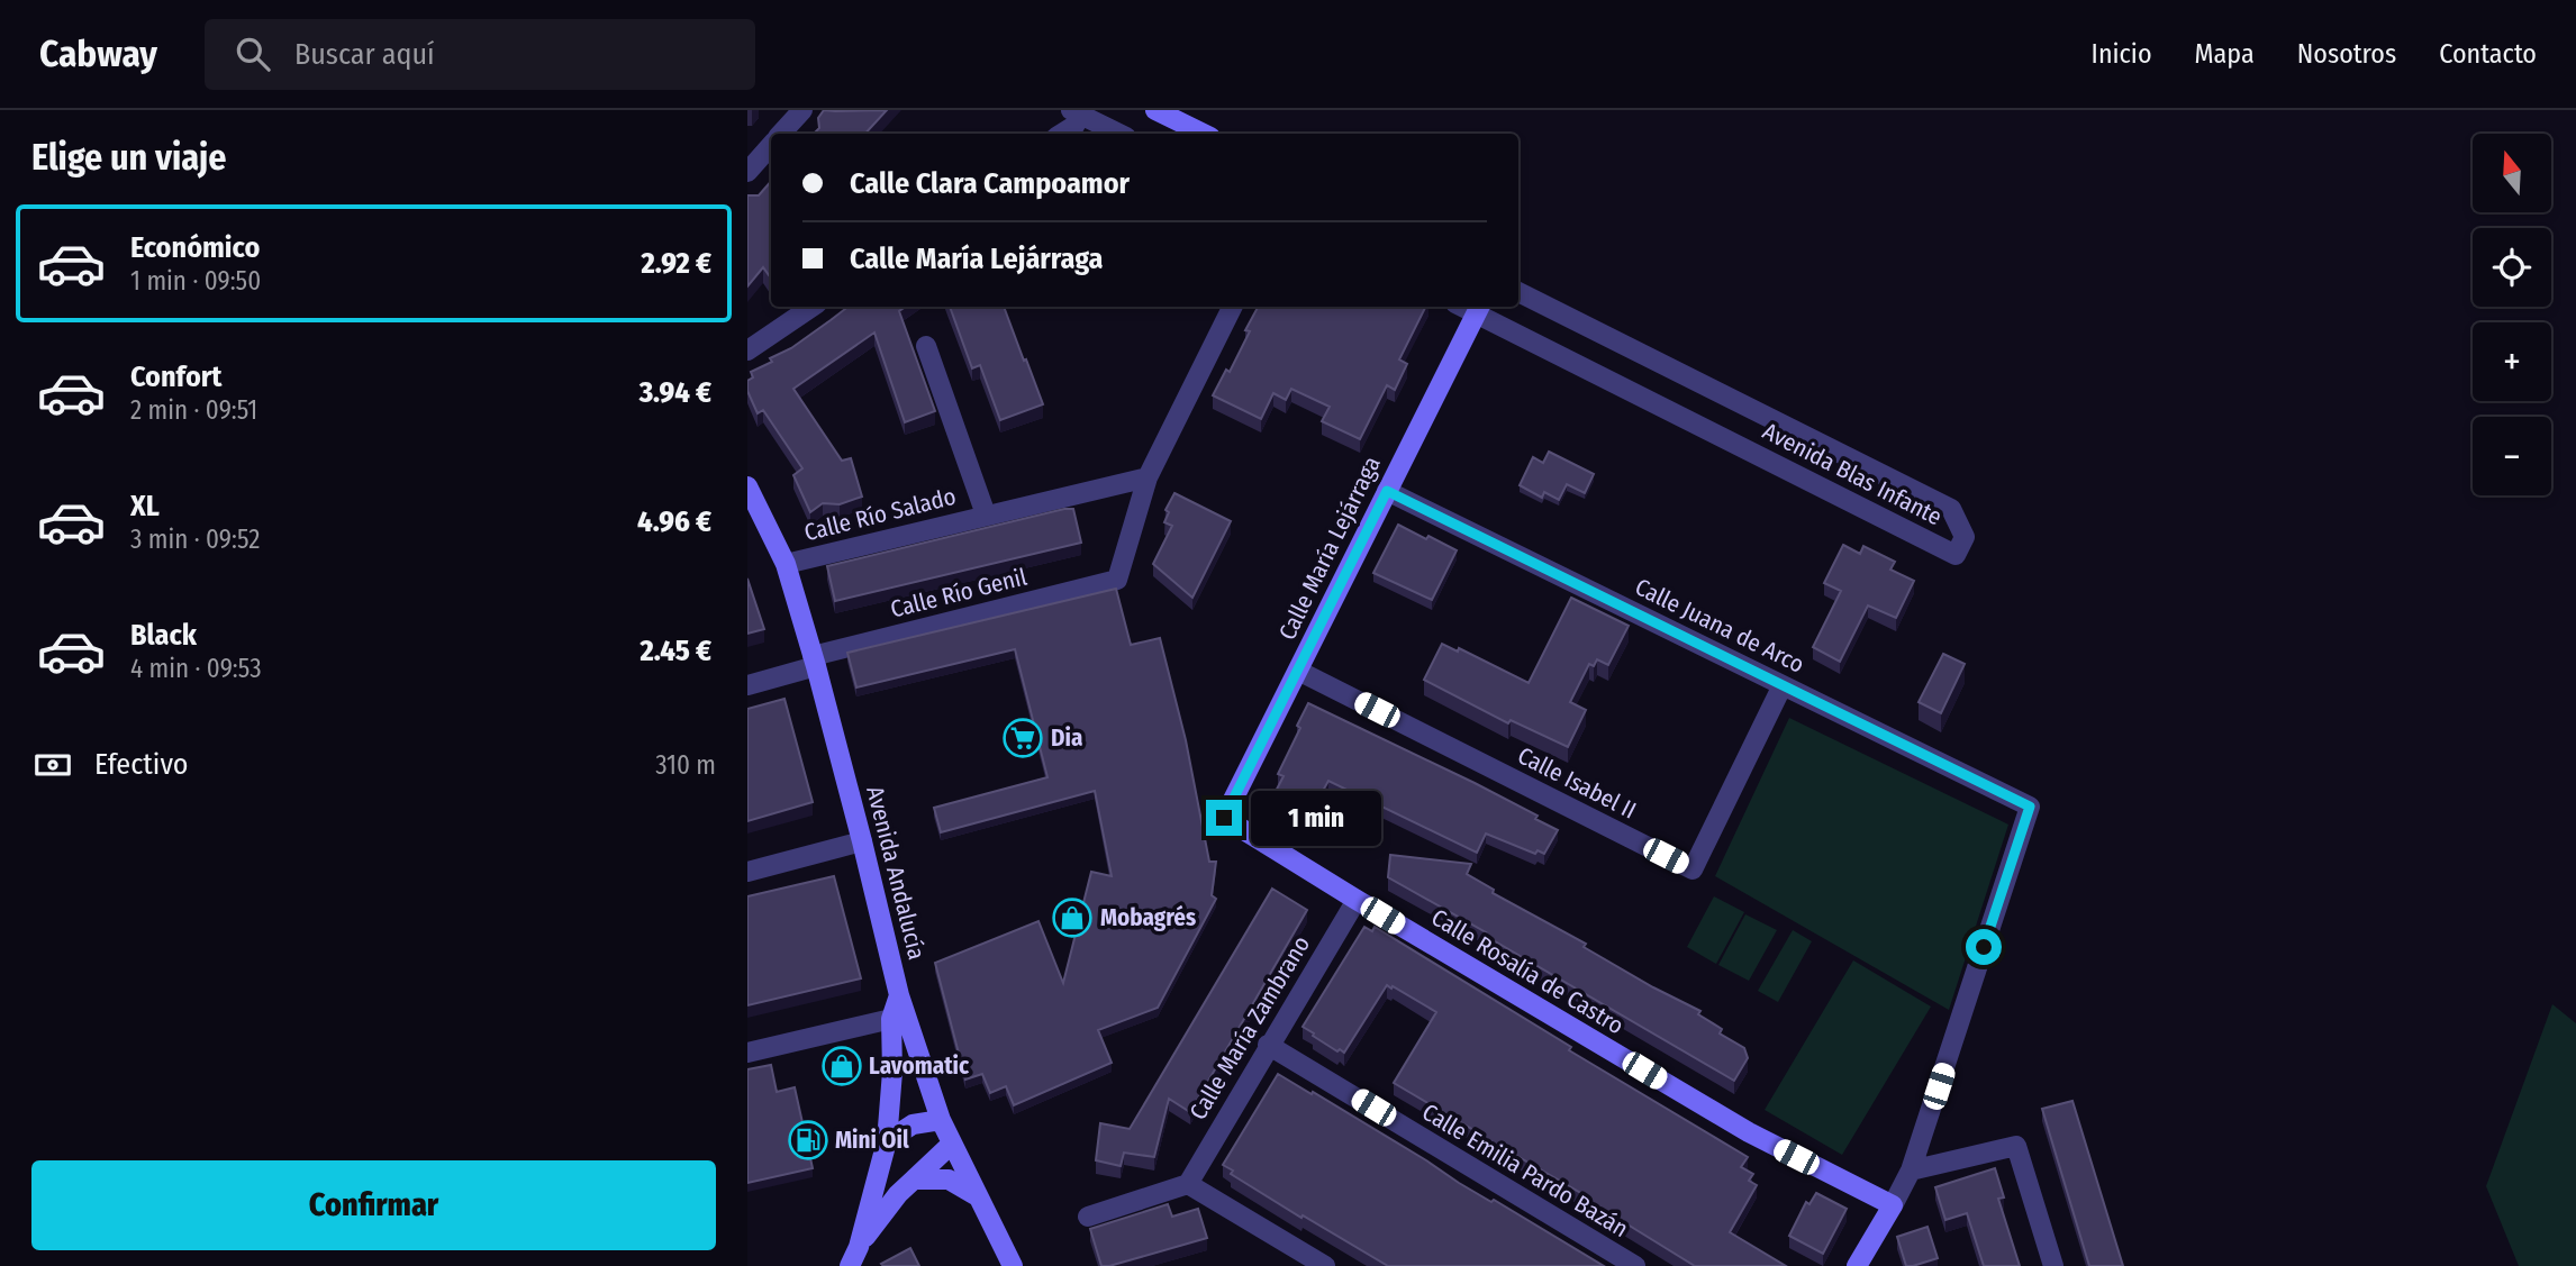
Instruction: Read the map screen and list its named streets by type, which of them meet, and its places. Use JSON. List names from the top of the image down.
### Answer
{
  "streets": {
    "street": [
      "Avenida Blas Infante",
      "Calle Río Salado",
      "Calle María Lejárraga",
      "Calle Río Genil",
      "Calle Juana de Arco",
      "Calle Isabel II",
      "Avenida Andalucía",
      "Calle Rosalía de Castro",
      "Calle María Zambrano",
      "Calle Emilia Pardo Bazán"
    ]
  },
  "crossings": [
    ["Avenida Blas Infante", "Calle María Lejárraga"],
    ["Calle Río Salado", "Calle Río Genil"],
    ["Calle Río Salado", "Avenida Andalucía"],
    ["Calle María Lejárraga", "Calle Juana de Arco"],
    ["Calle María Lejárraga", "Calle Isabel II"],
    ["Calle María Lejárraga", "Calle Rosalía de Castro"],
    ["Calle Río Genil", "Avenida Andalucía"],
    ["Calle Juana de Arco", "Calle Isabel II"],
    ["Calle Rosalía de Castro", "Calle María Zambrano"],
    ["Calle María Zambrano", "Calle Emilia Pardo Bazán"]
  ],
  "places": {
    "supermarket": ["Dia"],
    "shop": ["Mobagrés", "Lavomatic"],
    "fuel station": ["Mini Oil"]
  },
  "north": "top",
  "page": {
    "header": "Cabway",
    "search": "Buscar aquí",
    "nav": [
      "Inicio",
      "Mapa",
      "Nosotros",
      "Contacto"
    ],
    "heading": "Elige un viaje",
    "map_buttons": ["+", "−"],
    "banner": ["Calle Clara Campoamor", "Calle María Lejárraga"],
    "list": [
      {
        "name": "Económico",
        "note": "1 min · 09:50",
        "value": "2.92 €"
      },
      {
        "name": "Confort",
        "note": "2 min · 09:51",
        "value": "3.94 €"
      },
      {
        "name": "XL",
        "note": "3 min · 09:52",
        "value": "4.96 €"
      },
      {
        "name": "Black",
        "note": "4 min · 09:53",
        "value": "2.45 €"
      }
    ],
    "pay": ["Efectivo", "310 m"],
    "bubble": "1 min",
    "buttons": "Confirmar"
  }
}
